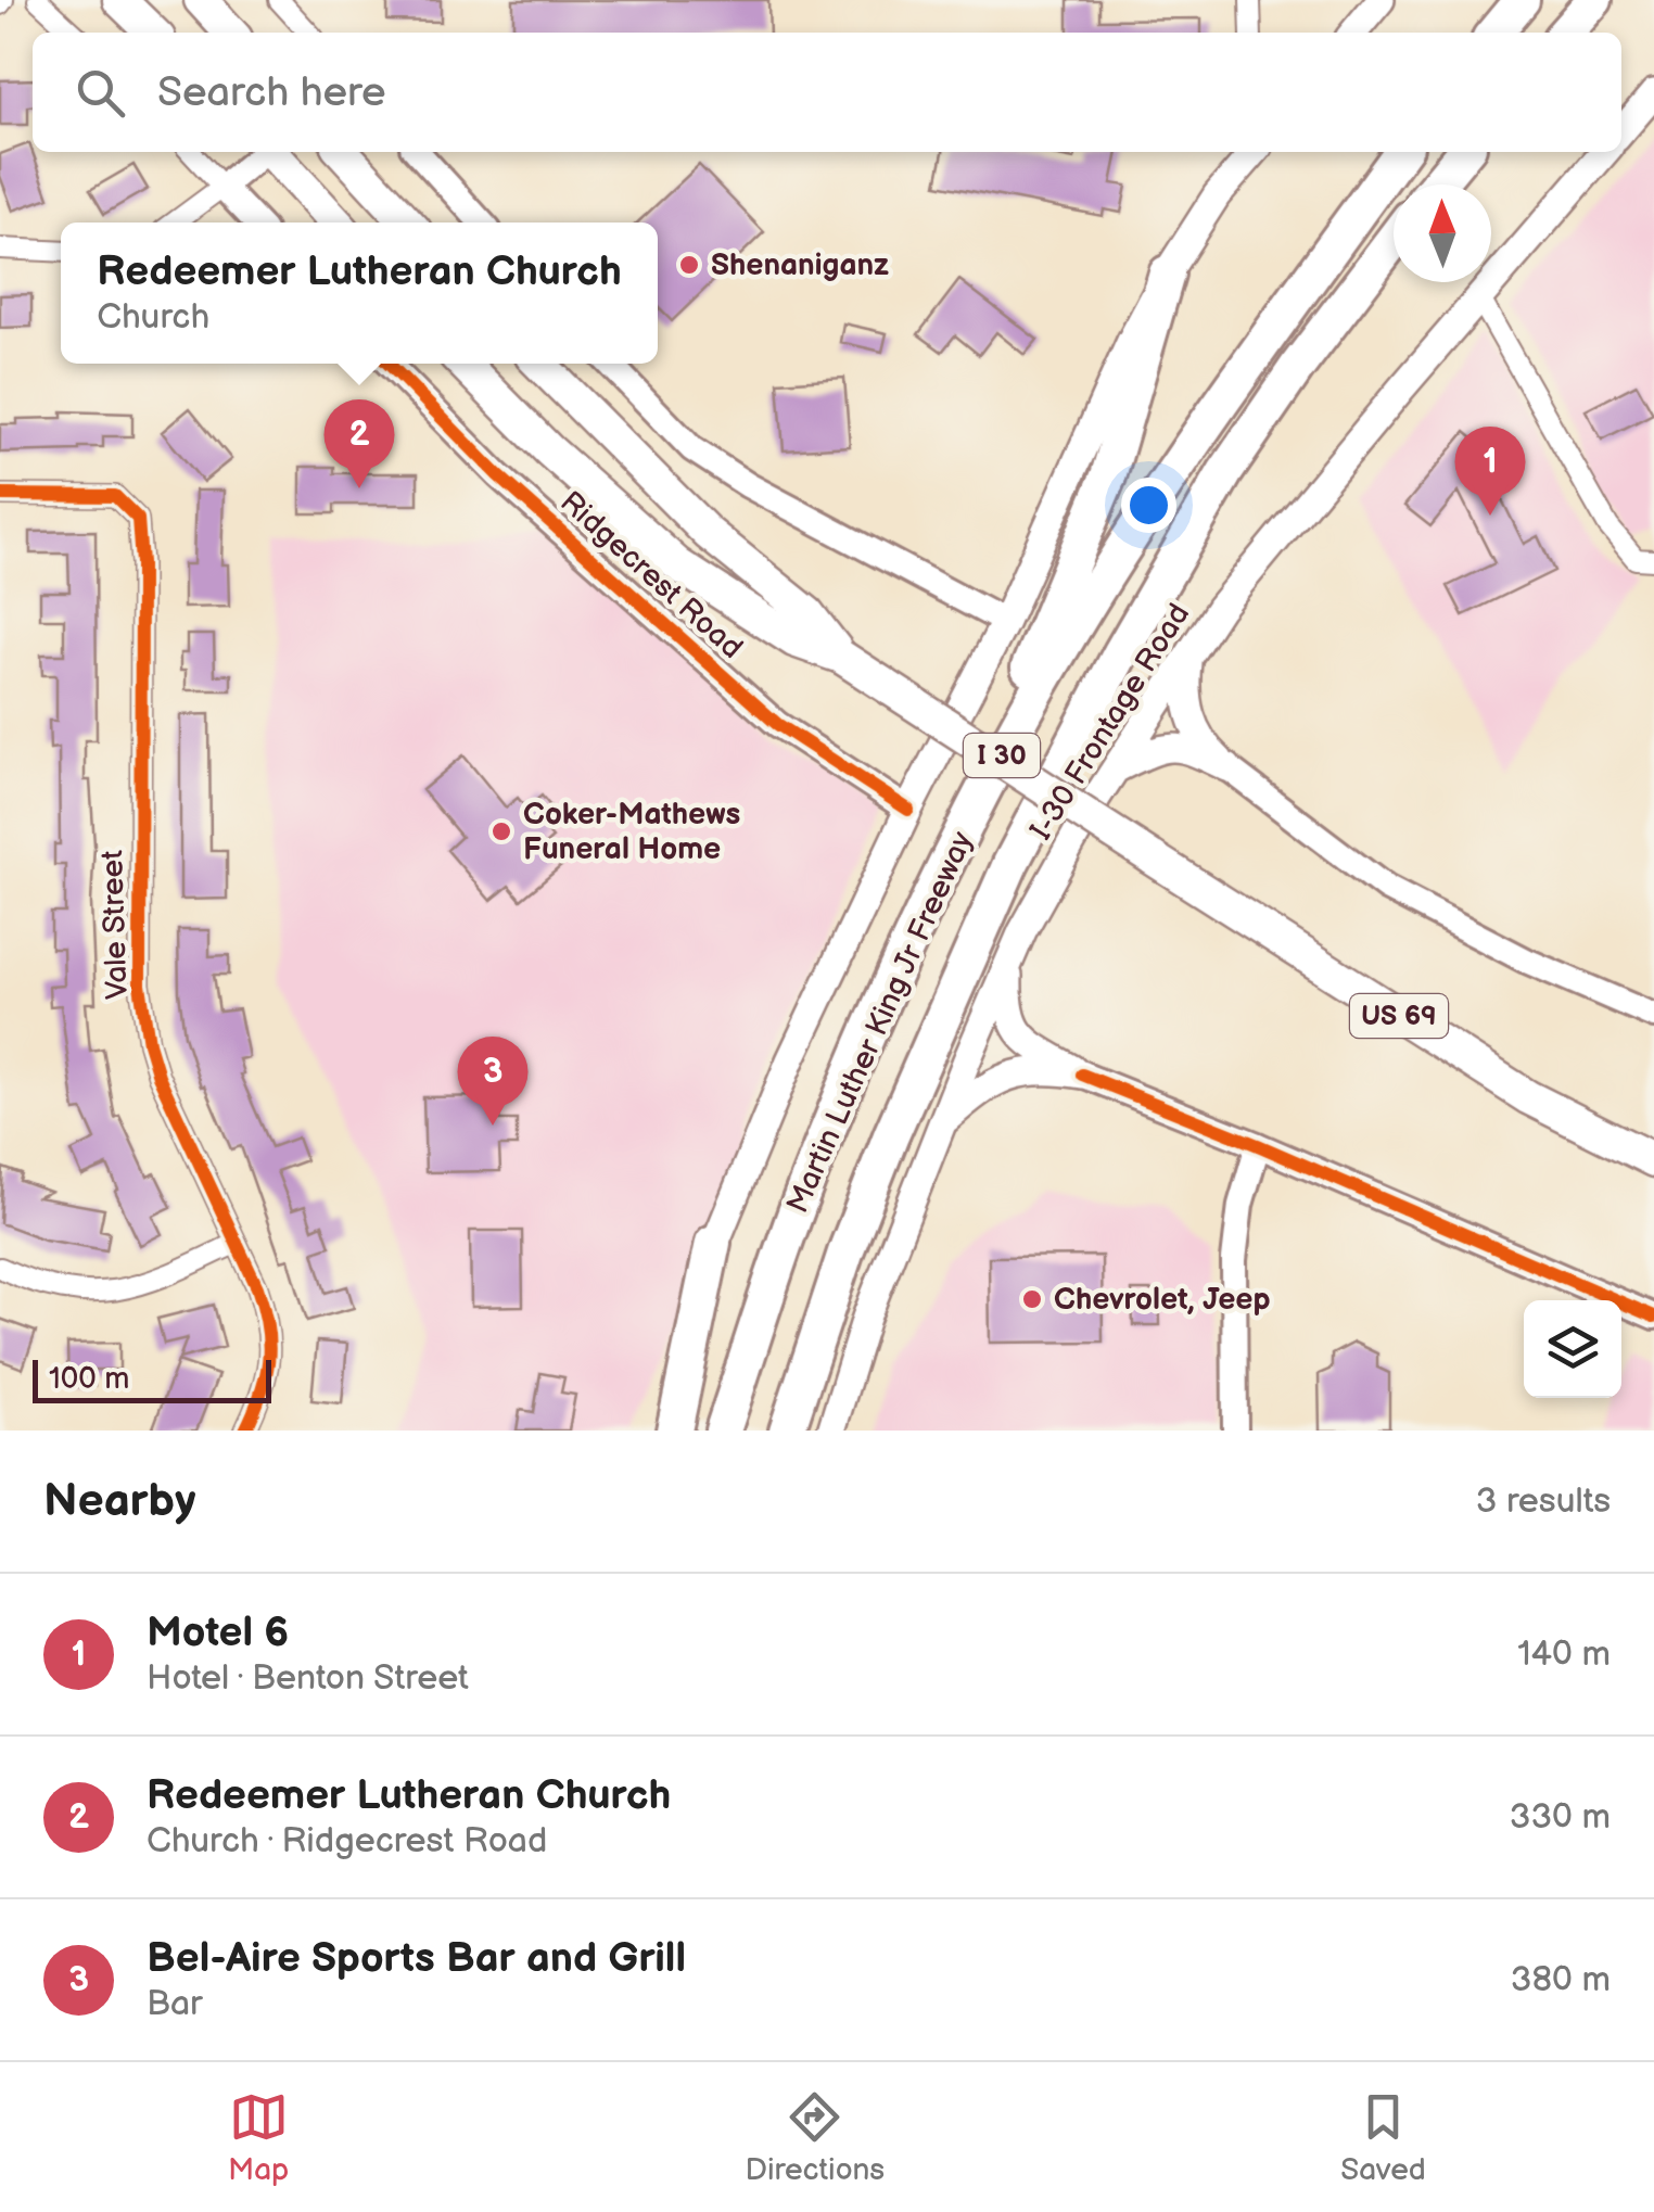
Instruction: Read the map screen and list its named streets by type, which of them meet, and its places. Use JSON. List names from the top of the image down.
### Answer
{
  "streets": {
    "highway": ["I 30", "US 69", "Martin Luther King Jr Freeway"],
    "main road": ["I-30 Frontage Road"],
    "street": ["Ridgecrest Road", "Vale Street"]
  },
  "places": ["Shenaniganz", "Coker-Mathews Funeral Home", "Chevrolet, Jeep"],
  "scale_bar": "100 m",
  "north": "top",
  "page": {
    "search": "Search here",
    "popup": ["Redeemer Lutheran Church", "Church"],
    "pins": ["2", "1", "3"],
    "scale": "100 m",
    "heading": ["Nearby", "3 results"],
    "list": [
      {
        "mark": "1",
        "name": "Motel 6",
        "note": "Hotel · Benton Street",
        "value": "140 m"
      },
      {
        "mark": "2",
        "name": "Redeemer Lutheran Church",
        "note": "Church · Ridgecrest Road",
        "value": "330 m"
      },
      {
        "mark": "3",
        "name": "Bel-Aire Sports Bar and Grill",
        "note": "Bar",
        "value": "380 m"
      }
    ],
    "nav": ["Map", "Directions", "Saved"]
  }
}
